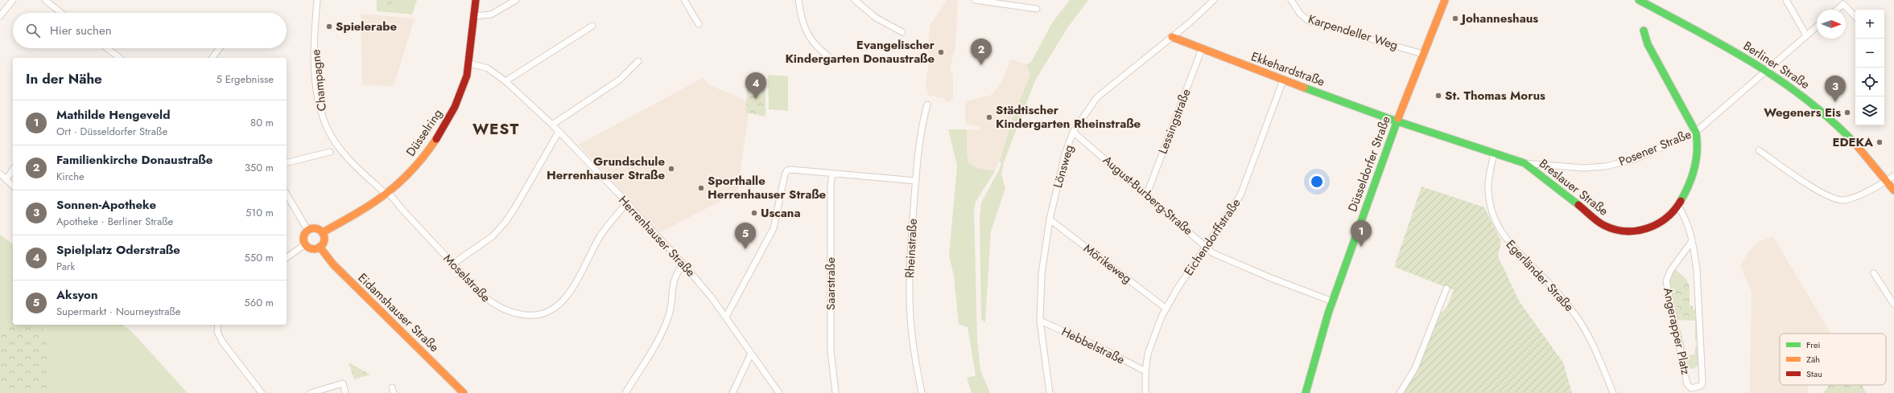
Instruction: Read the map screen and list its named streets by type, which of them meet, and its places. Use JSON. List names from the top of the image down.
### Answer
{
  "streets": {
    "street": [
      "Karpendeller Weg",
      "Berliner Straße",
      "Ekkehardstraße",
      "Champagne",
      "Lessingstraße",
      "Düsselring",
      "Posener Straße",
      "Düsseldorfer Straße",
      "Lönsweg",
      "Breslauer Straße",
      "August-Burberg-Straße",
      "Herrenhauser Straße",
      "Eichendorffstraße",
      "Rheinstraße",
      "Mörikeweg",
      "Egerländer Straße",
      "Moselstraße",
      "Saarstraße",
      "Eidamshauser Straße",
      "Angerapper Platz",
      "Hebbelstraße"
    ]
  },
  "crossings": [
    ["Karpendeller Weg", "Düsseldorfer Straße"],
    ["Berliner Straße", "Posener Straße"],
    ["Ekkehardstraße", "Lessingstraße"],
    ["Ekkehardstraße", "Düsseldorfer Straße"],
    ["Ekkehardstraße", "Lönsweg"],
    ["Ekkehardstraße", "Breslauer Straße"],
    ["Ekkehardstraße", "Eichendorffstraße"],
    ["Champagne", "Düsselring"],
    ["Champagne", "Moselstraße"],
    ["Lessingstraße", "August-Burberg-Straße"],
    ["Düsselring", "Herrenhauser Straße"],
    ["Düsselring", "Moselstraße"],
    ["Düsselring", "Eidamshauser Straße"],
    ["Posener Straße", "Breslauer Straße"],
    ["Düsseldorfer Straße", "Breslauer Straße"],
    ["Düsseldorfer Straße", "August-Burberg-Straße"],
    ["Lönsweg", "August-Burberg-Straße"],
    ["Lönsweg", "Mörikeweg"],
    ["Lönsweg", "Hebbelstraße"],
    ["Breslauer Straße", "Egerländer Straße"],
    ["Breslauer Straße", "Angerapper Platz"],
    ["August-Burberg-Straße", "Eichendorffstraße"],
    ["Herrenhauser Straße", "Moselstraße"],
    ["Eichendorffstraße", "Mörikeweg"],
    ["Eichendorffstraße", "Hebbelstraße"]
  ],
  "districts": ["WEST"],
  "places": [
    "Johanneshaus",
    "Spielerabe",
    "Evangelischer Kindergarten Donaustraße",
    "St. Thomas Morus",
    "Wegeners Eis",
    "Städtischer Kindergarten Rheinstraße",
    "EDEKA",
    "Grundschule Herrenhauser Straße",
    "Sporthalle Herrenhauser Straße",
    "Uscana"
  ],
  "legend": ["Frei", "Zäh", "Stau"],
  "north": "right",
  "page": {
    "map_buttons": ["+", "−"],
    "search": "Hier suchen",
    "pins": [
      "2",
      "4",
      "3",
      "1",
      "5"
    ],
    "heading": ["In der Nähe", "5 Ergebnisse"],
    "list": [
      {
        "mark": "1",
        "name": "Mathilde Hengeveld",
        "note": "Ort · Düsseldorfer Straße",
        "value": "80 m"
      },
      {
        "mark": "2",
        "name": "Familienkirche Donaustraße",
        "note": "Kirche",
        "value": "350 m"
      },
      {
        "mark": "3",
        "name": "Sonnen-Apotheke",
        "note": "Apotheke · Berliner Straße",
        "value": "510 m"
      },
      {
        "mark": "4",
        "name": "Spielplatz Oderstraße",
        "note": "Park",
        "value": "550 m"
      },
      {
        "mark": "5",
        "name": "Aksyon",
        "note": "Supermarkt · Nourneystraße",
        "value": "560 m"
      }
    ]
  }
}
